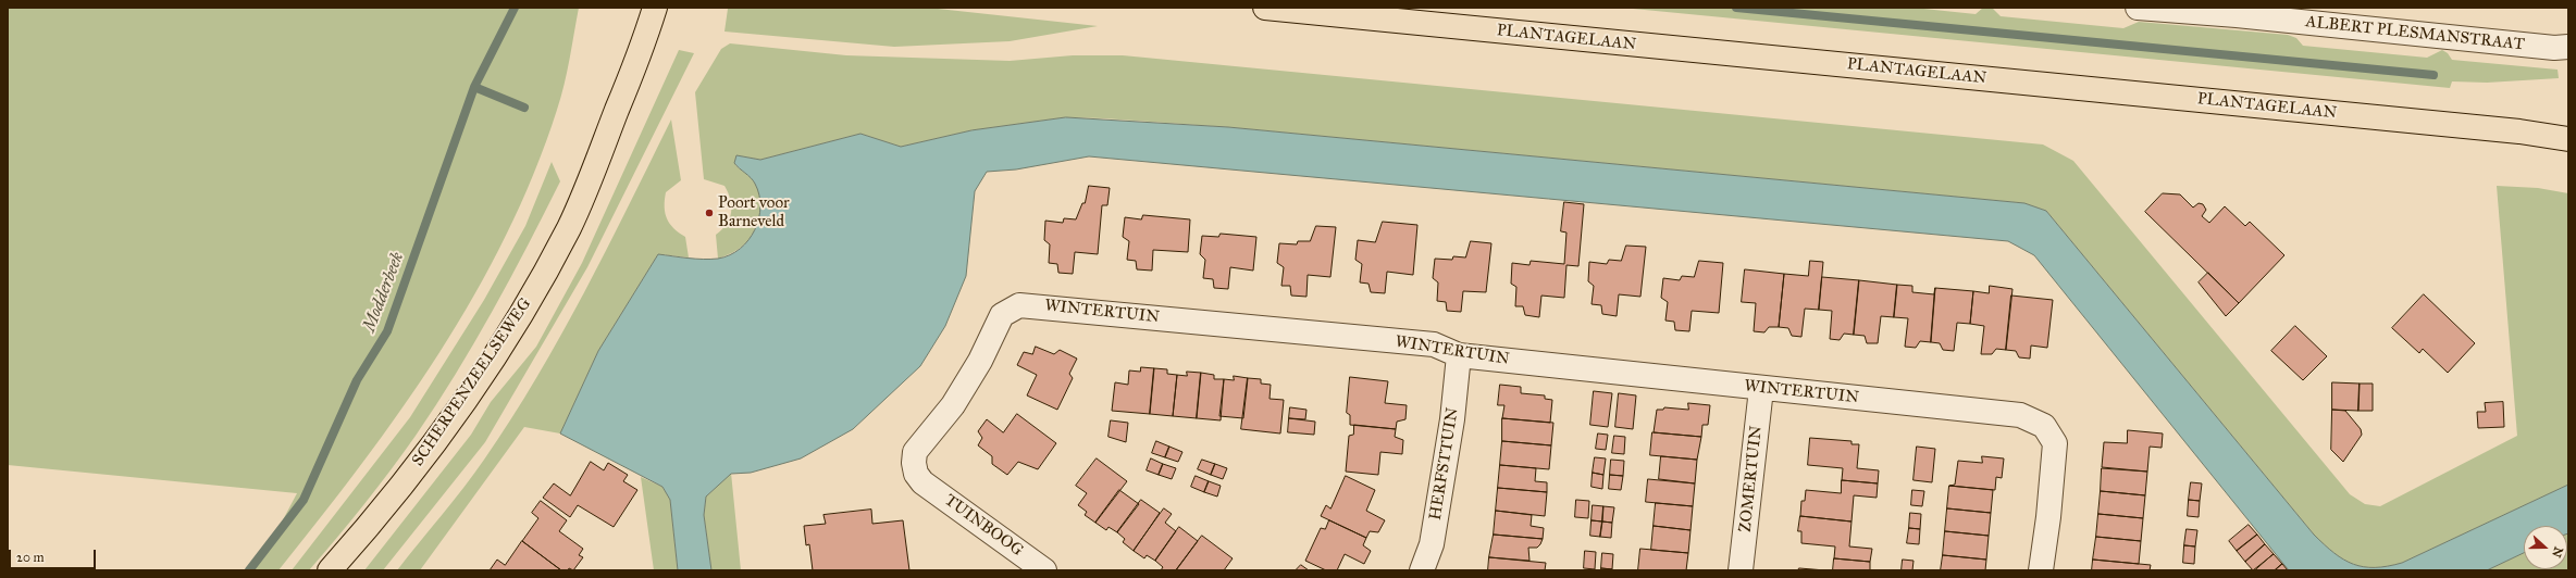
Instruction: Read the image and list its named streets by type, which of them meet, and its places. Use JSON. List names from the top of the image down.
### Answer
{
  "streets": {
    "main road": ["PLANTAGELAAN", "SCHERPENZEELSEWEG"],
    "street": [
      "ALBERT PLESMANSTRAAT",
      "WINTERTUIN",
      "HERFSTTUIN",
      "ZOMERTUIN",
      "TUINBOOG"
    ]
  },
  "crossings": [
    ["WINTERTUIN", "HERFSTTUIN"],
    ["WINTERTUIN", "ZOMERTUIN"],
    ["WINTERTUIN", "TUINBOOG"]
  ],
  "water": ["Modderbeek"],
  "places": ["Poort voor Barneveld"],
  "scale_bar": "20 m",
  "north": "right"
}
